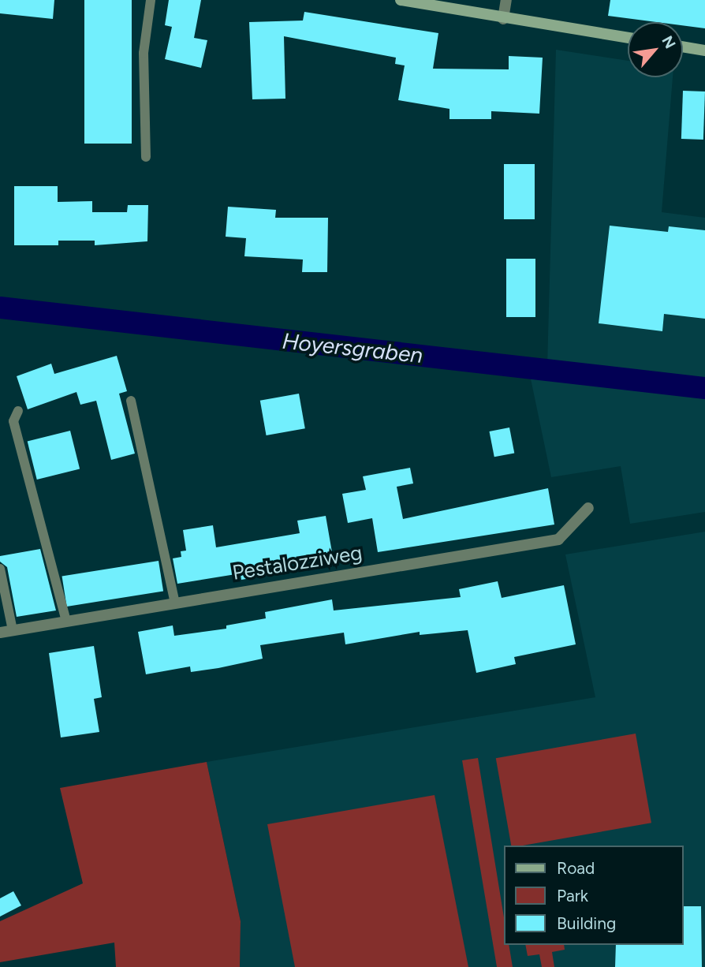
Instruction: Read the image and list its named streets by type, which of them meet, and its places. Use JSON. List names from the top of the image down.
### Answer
{
  "streets": {
    "street": ["Pestalozziweg"]
  },
  "water": ["Hoyersgraben"],
  "legend": ["Road", "Park", "Building"],
  "north": "top right"
}
